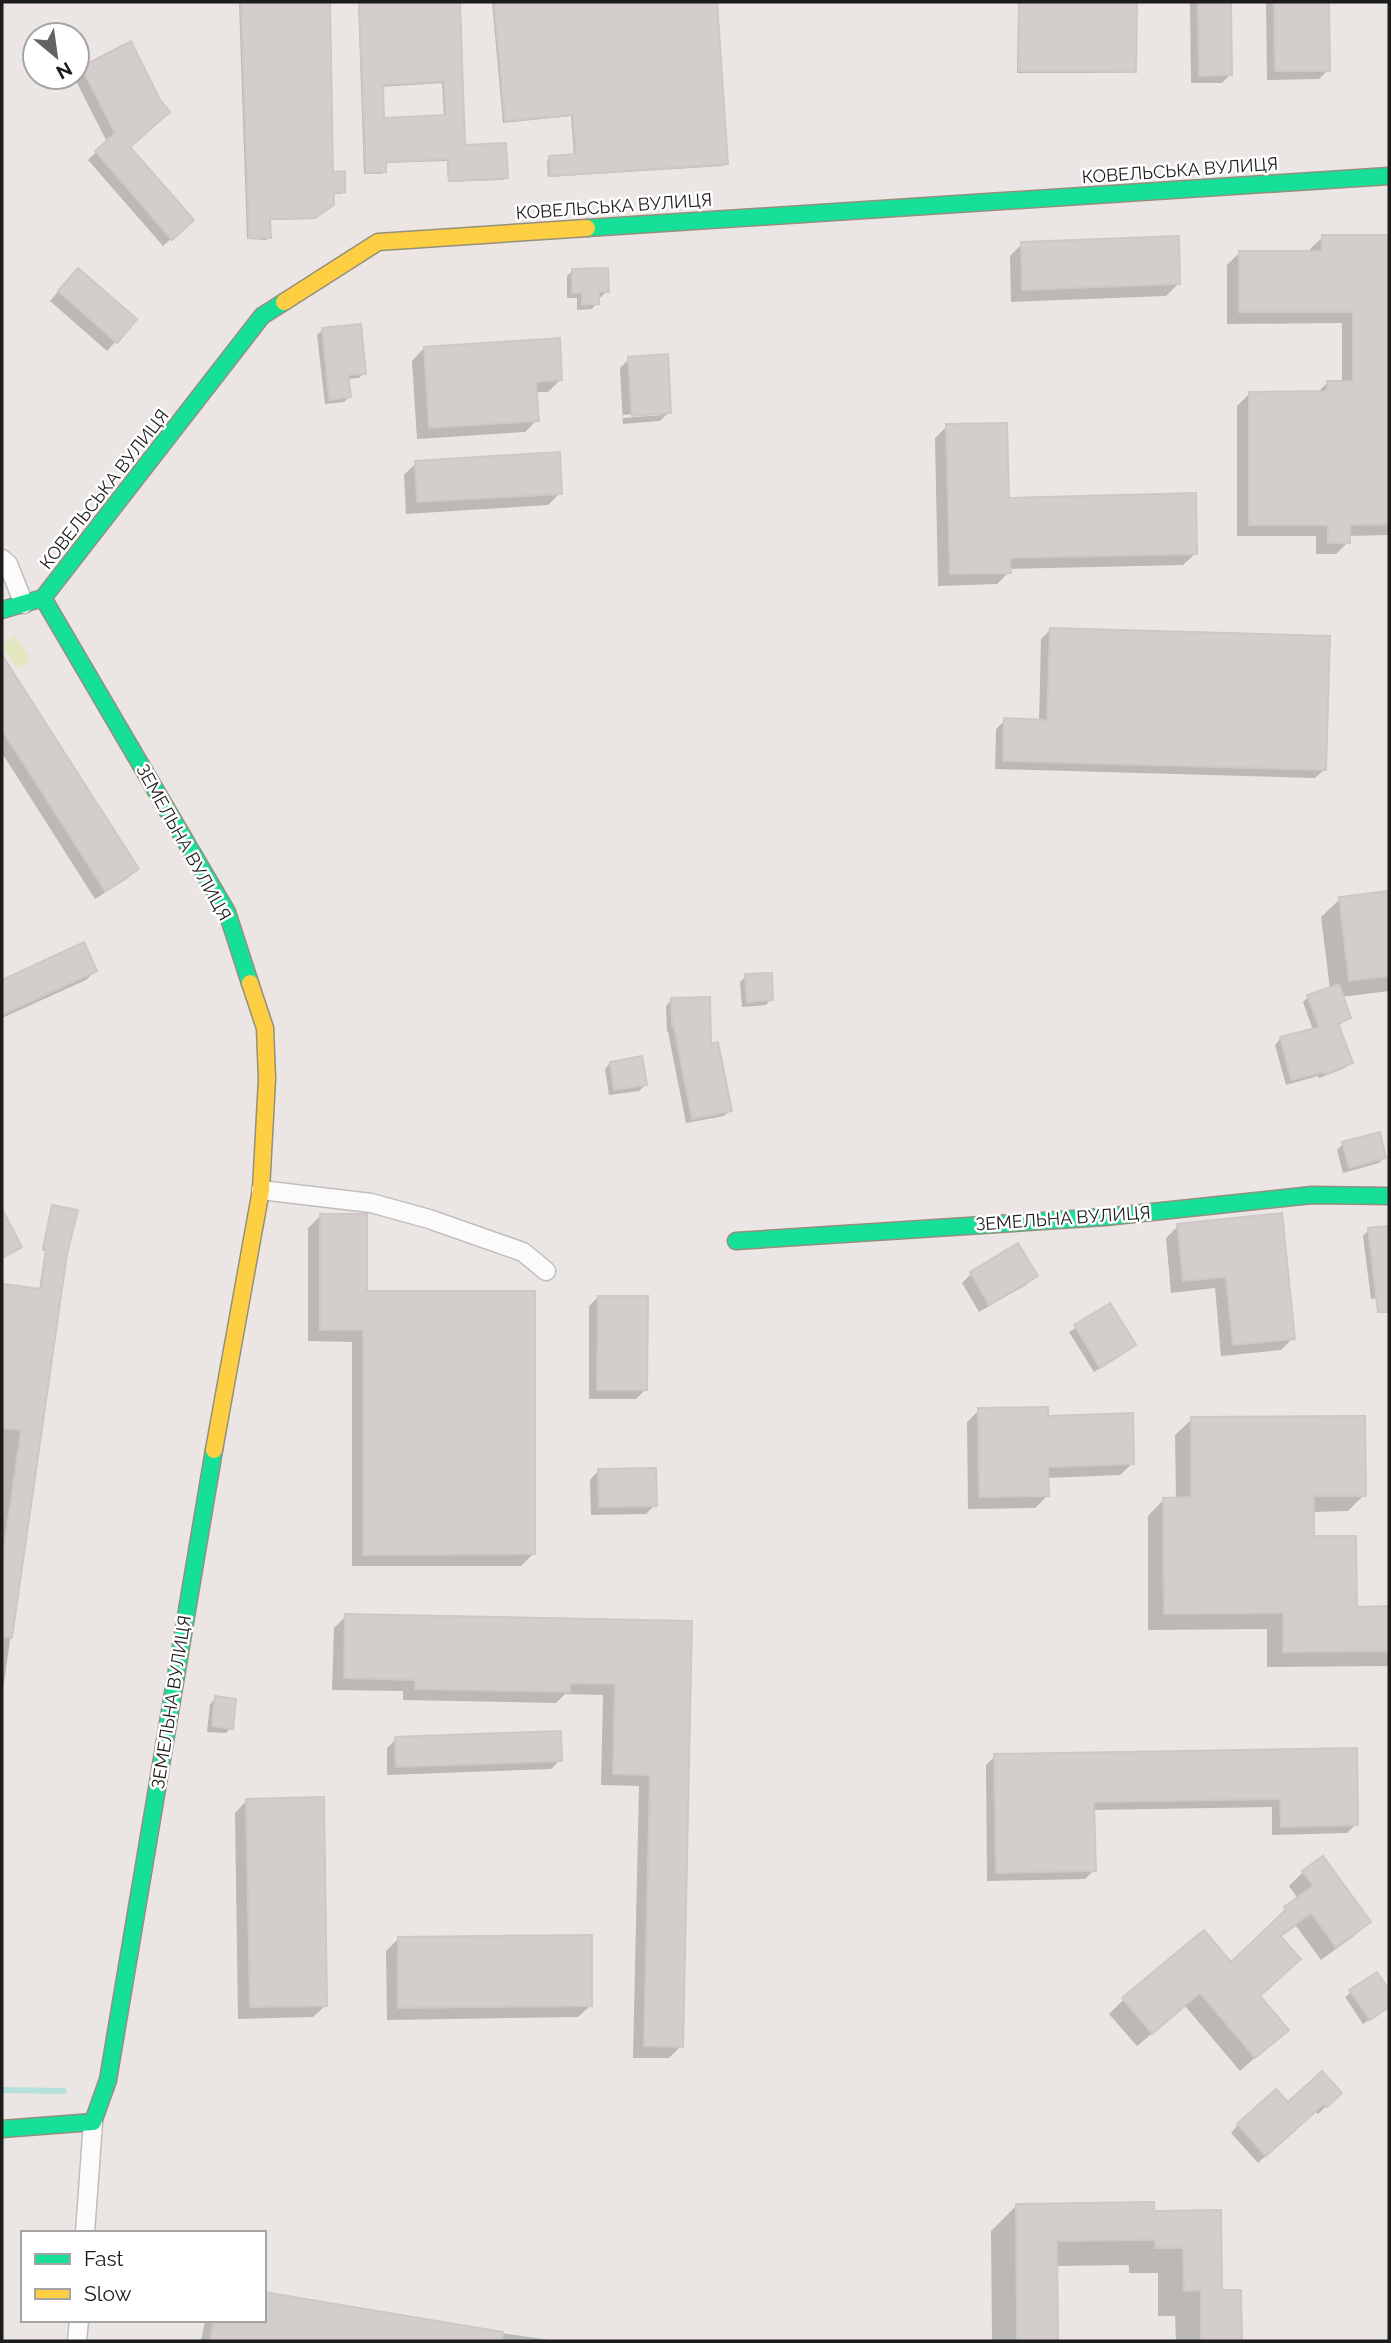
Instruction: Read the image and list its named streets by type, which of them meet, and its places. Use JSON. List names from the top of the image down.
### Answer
{
  "streets": {
    "street": ["КОВЕЛЬСЬКА ВУЛИЦЯ", "ЗЕМЕЛЬНА ВУЛИЦЯ"]
  },
  "crossings": [
    ["КОВЕЛЬСЬКА ВУЛИЦЯ", "ЗЕМЕЛЬНА ВУЛИЦЯ"]
  ],
  "legend": ["Fast", "Slow"],
  "north": "bottom right"
}
